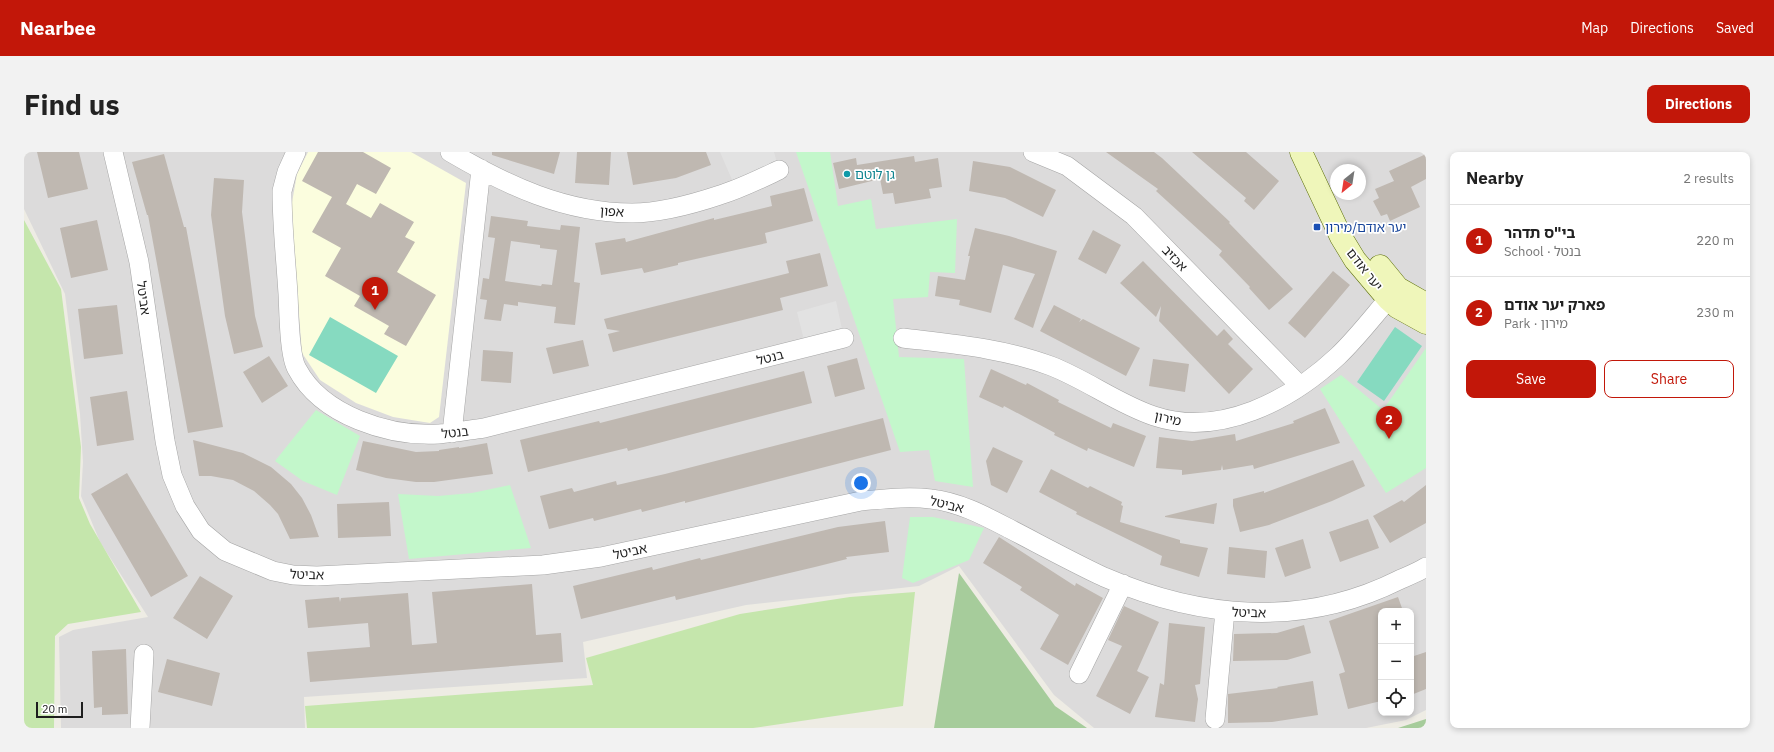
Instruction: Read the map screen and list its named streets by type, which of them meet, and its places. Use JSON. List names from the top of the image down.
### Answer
{
  "streets": {
    "street": [
      "אפון",
      "אכזיב",
      "יער אודם",
      "אביטל",
      "בנטל",
      "מירון"
    ]
  },
  "crossings": [
    ["אכזיב", "מירון"],
    ["יער אודם", "מירון"]
  ],
  "places": {
    "other": ["גן לוטם"],
    "transit": ["יער אודם/מירון"]
  },
  "scale_bar": "20 m",
  "north": "bottom left",
  "page": {
    "header": "Nearbee",
    "nav": ["Map", "Directions", "Saved"],
    "buttons": [
      "Directions",
      ["Save", "Share"]
    ],
    "title": "Find us",
    "heading": ["Nearby", "2 results"],
    "list": [
      {
        "mark": "1",
        "name": "בי\"ס תדהר",
        "note": "School · בנטל",
        "value": "220 m"
      },
      {
        "mark": "2",
        "name": "פארק יער אודם",
        "note": "Park · מירון",
        "value": "230 m"
      }
    ],
    "pins": ["1", "2"],
    "map_buttons": ["+", "−"],
    "scale": "20 m"
  }
}
